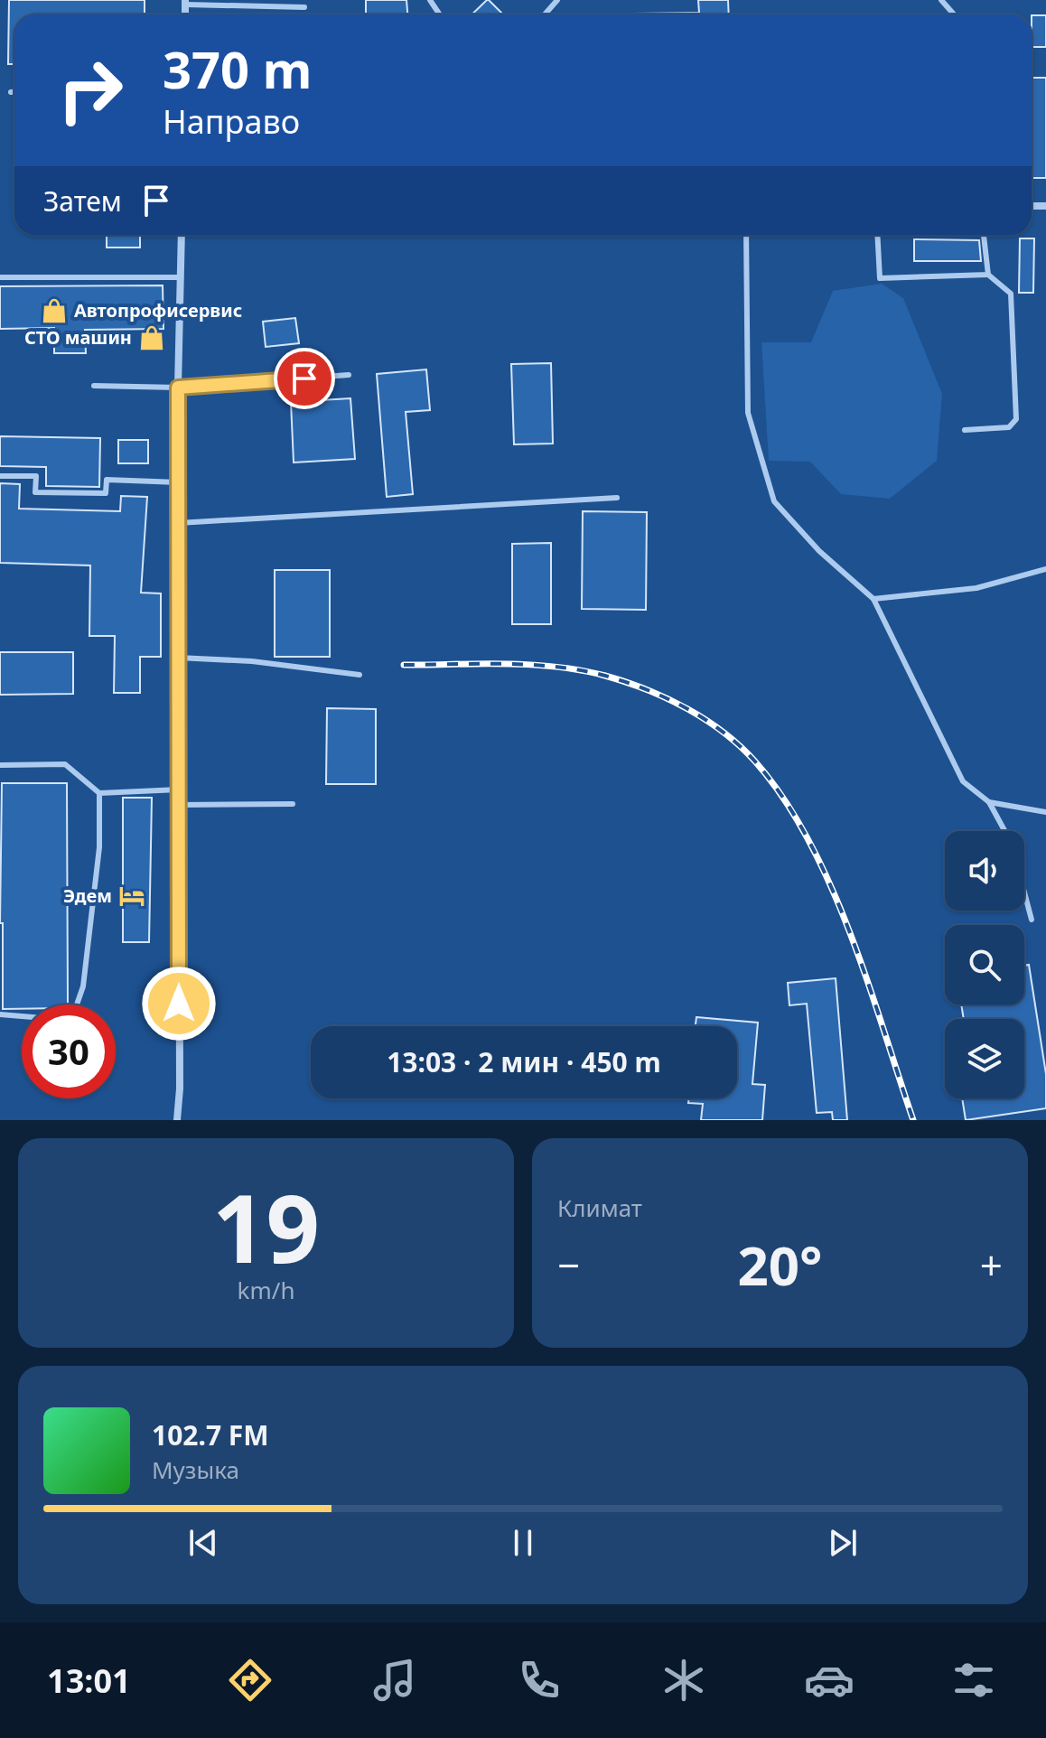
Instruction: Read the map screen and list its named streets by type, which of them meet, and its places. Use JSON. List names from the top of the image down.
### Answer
{
  "places": {
    "shop": ["Автопрофисервис", "СТО машин"],
    "hotel": ["Эдем"]
  },
  "page": {
    "turn": ["370 m", "Направо"],
    "then": "Затем",
    "limit": "30",
    "trip": "13:03 · 2 мин · 450 m",
    "tile": [
      ["19", "km/h"],
      "Климат"
    ],
    "heat": ["−", "20°", "+"],
    "song": ["102.7 FM", "Музыка"],
    "tabs": "13:01"
  }
}
